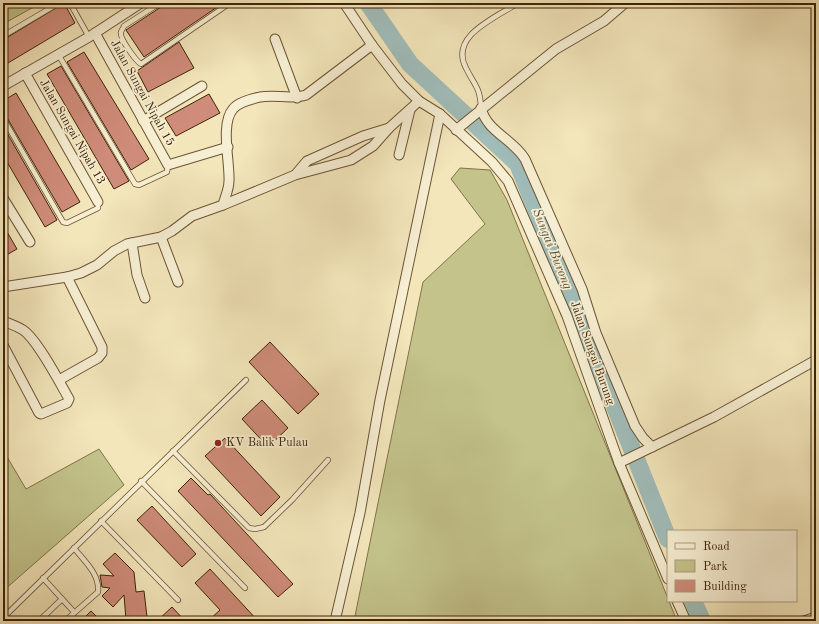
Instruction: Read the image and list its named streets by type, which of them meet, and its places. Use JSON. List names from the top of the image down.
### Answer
{
  "streets": {
    "street": ["Jalan Sungai Nipah 15", "Jalan Sungai Nipah 13", "Jalan Sungai Burung"]
  },
  "water": ["Sungai Burong"],
  "places": ["KV Balik Pulau"],
  "legend": ["Road", "Park", "Building"]
}
